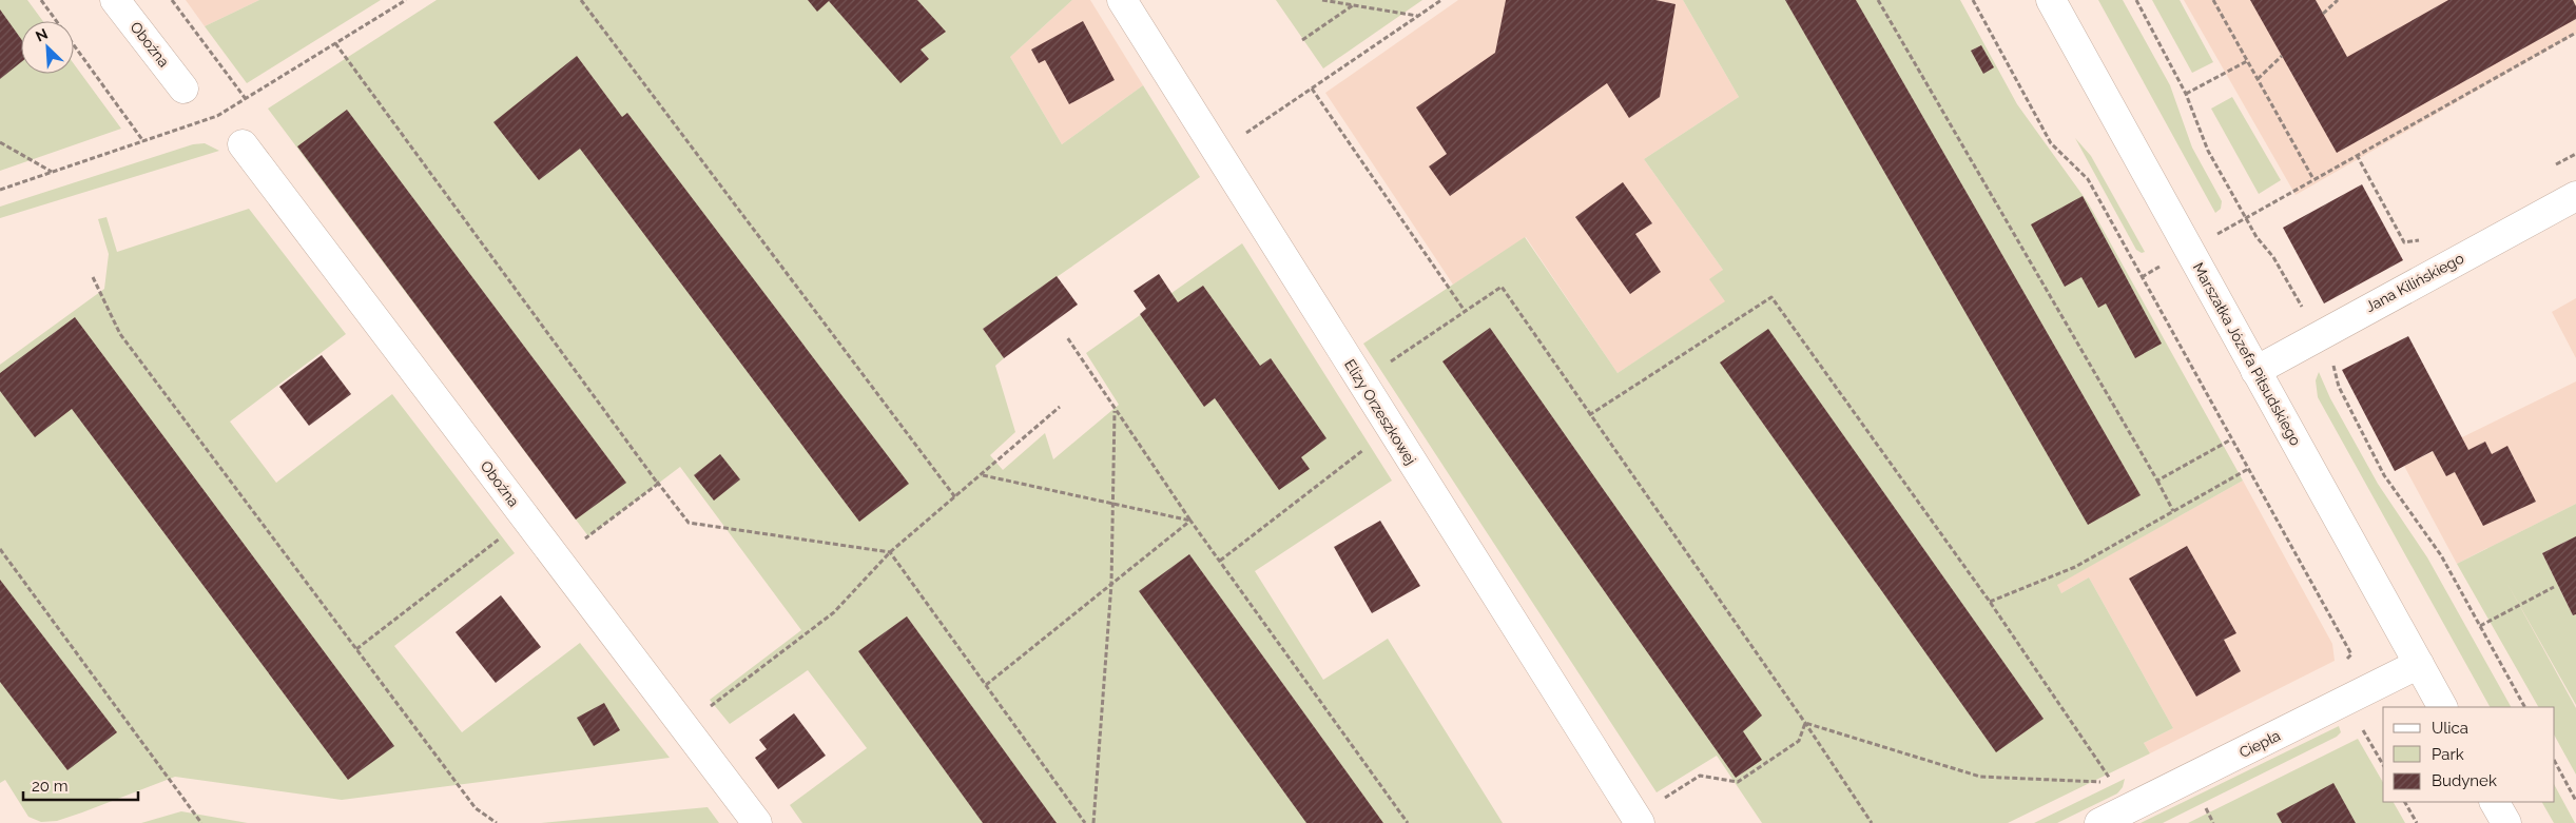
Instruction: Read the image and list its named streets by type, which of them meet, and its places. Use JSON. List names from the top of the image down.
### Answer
{
  "streets": {
    "street": [
      "Oboźna",
      "Jana Kilińskiego",
      "Marszałka Józefa Piłsudskiego",
      "Elizy Orzeszkowej",
      "Ciepła"
    ]
  },
  "crossings": [
    ["Jana Kilińskiego", "Marszałka Józefa Piłsudskiego"],
    ["Marszałka Józefa Piłsudskiego", "Ciepła"]
  ],
  "legend": ["Ulica", "Park", "Budynek"],
  "scale_bar": "20 m",
  "north": "top left"
}
